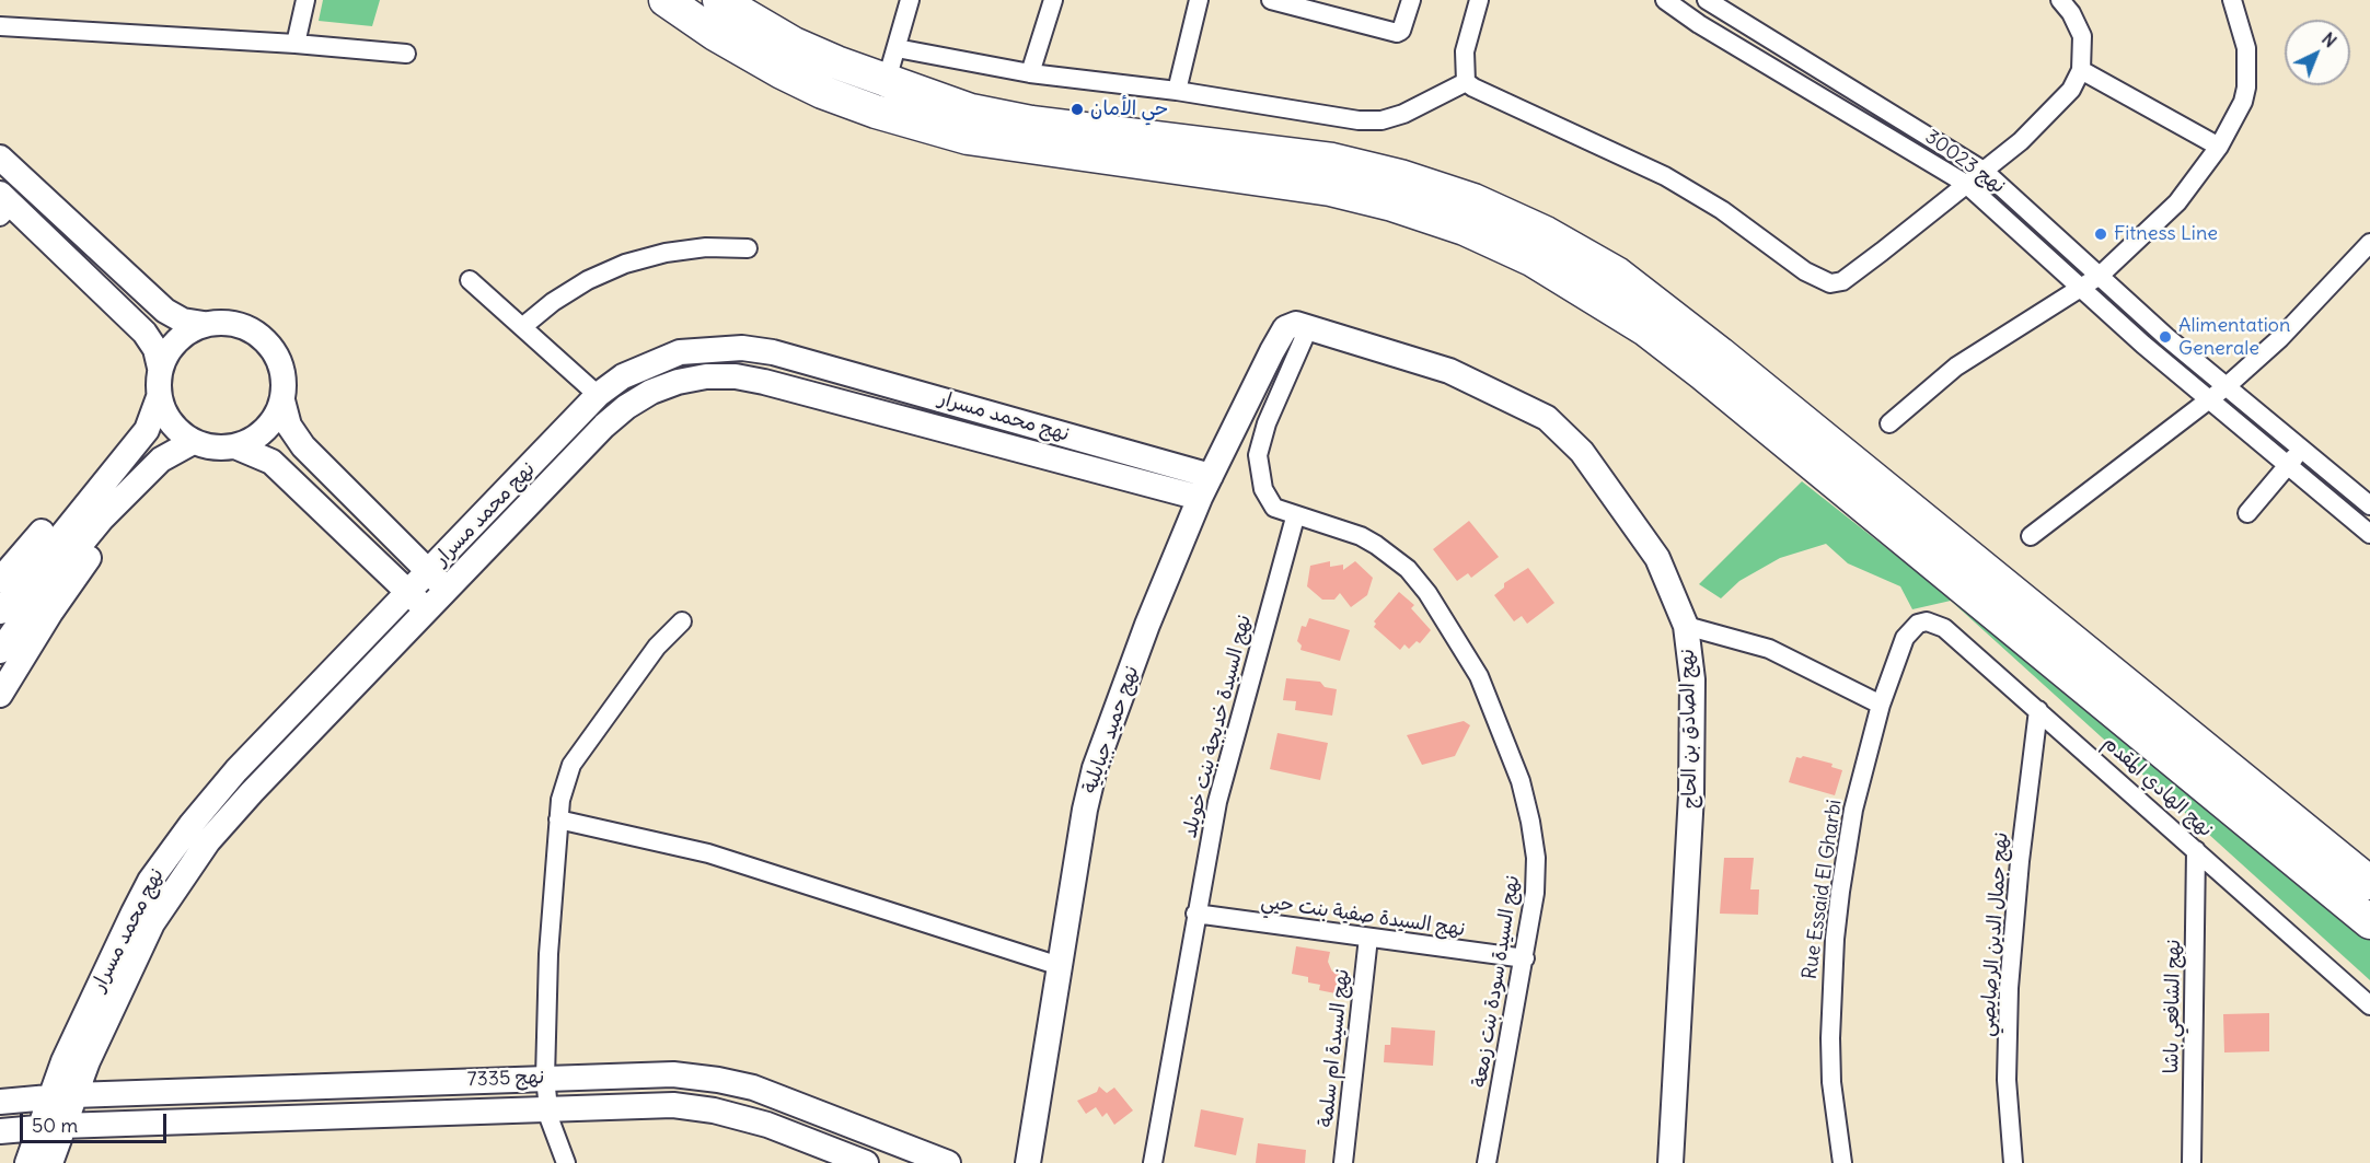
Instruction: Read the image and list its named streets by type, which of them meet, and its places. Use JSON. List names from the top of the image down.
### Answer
{
  "streets": {
    "street": [
      "نهج 30023",
      "نهج محمد مسرار",
      "نهج السيدة خديجة بنت خويلد",
      "نهج الصادق بن الحاج",
      "نهج حميد جبايلية",
      "نهج الهادي المقدم",
      "Rue Essaid El Gharbi",
      "نهج السيدة صفية بنت حيي",
      "نهج جمال الدين الرصايصي",
      "نهج السيدة سودة بنت زمعة",
      "نهج الشافعي باشا",
      "نهج السيدة ام سلمة",
      "نهج 7335"
    ]
  },
  "crossings": [
    ["نهج محمد مسرار", "نهج حميد جبايلية"],
    ["نهج محمد مسرار", "نهج 7335"],
    ["نهج السيدة خديجة بنت خويلد", "نهج السيدة صفية بنت حيي"],
    ["نهج السيدة خديجة بنت خويلد", "نهج السيدة سودة بنت زمعة"],
    ["نهج الصادق بن الحاج", "نهج حميد جبايلية"],
    ["نهج الهادي المقدم", "Rue Essaid El Gharbi"],
    ["نهج الهادي المقدم", "نهج جمال الدين الرصايصي"],
    ["نهج الهادي المقدم", "نهج الشافعي باشا"],
    ["نهج السيدة صفية بنت حيي", "نهج السيدة سودة بنت زمعة"],
    ["نهج السيدة صفية بنت حيي", "نهج السيدة ام سلمة"]
  ],
  "places": ["حي الأمان", "Fitness Line", "Alimentation Generale"],
  "scale_bar": "50 m",
  "north": "top right"
}
